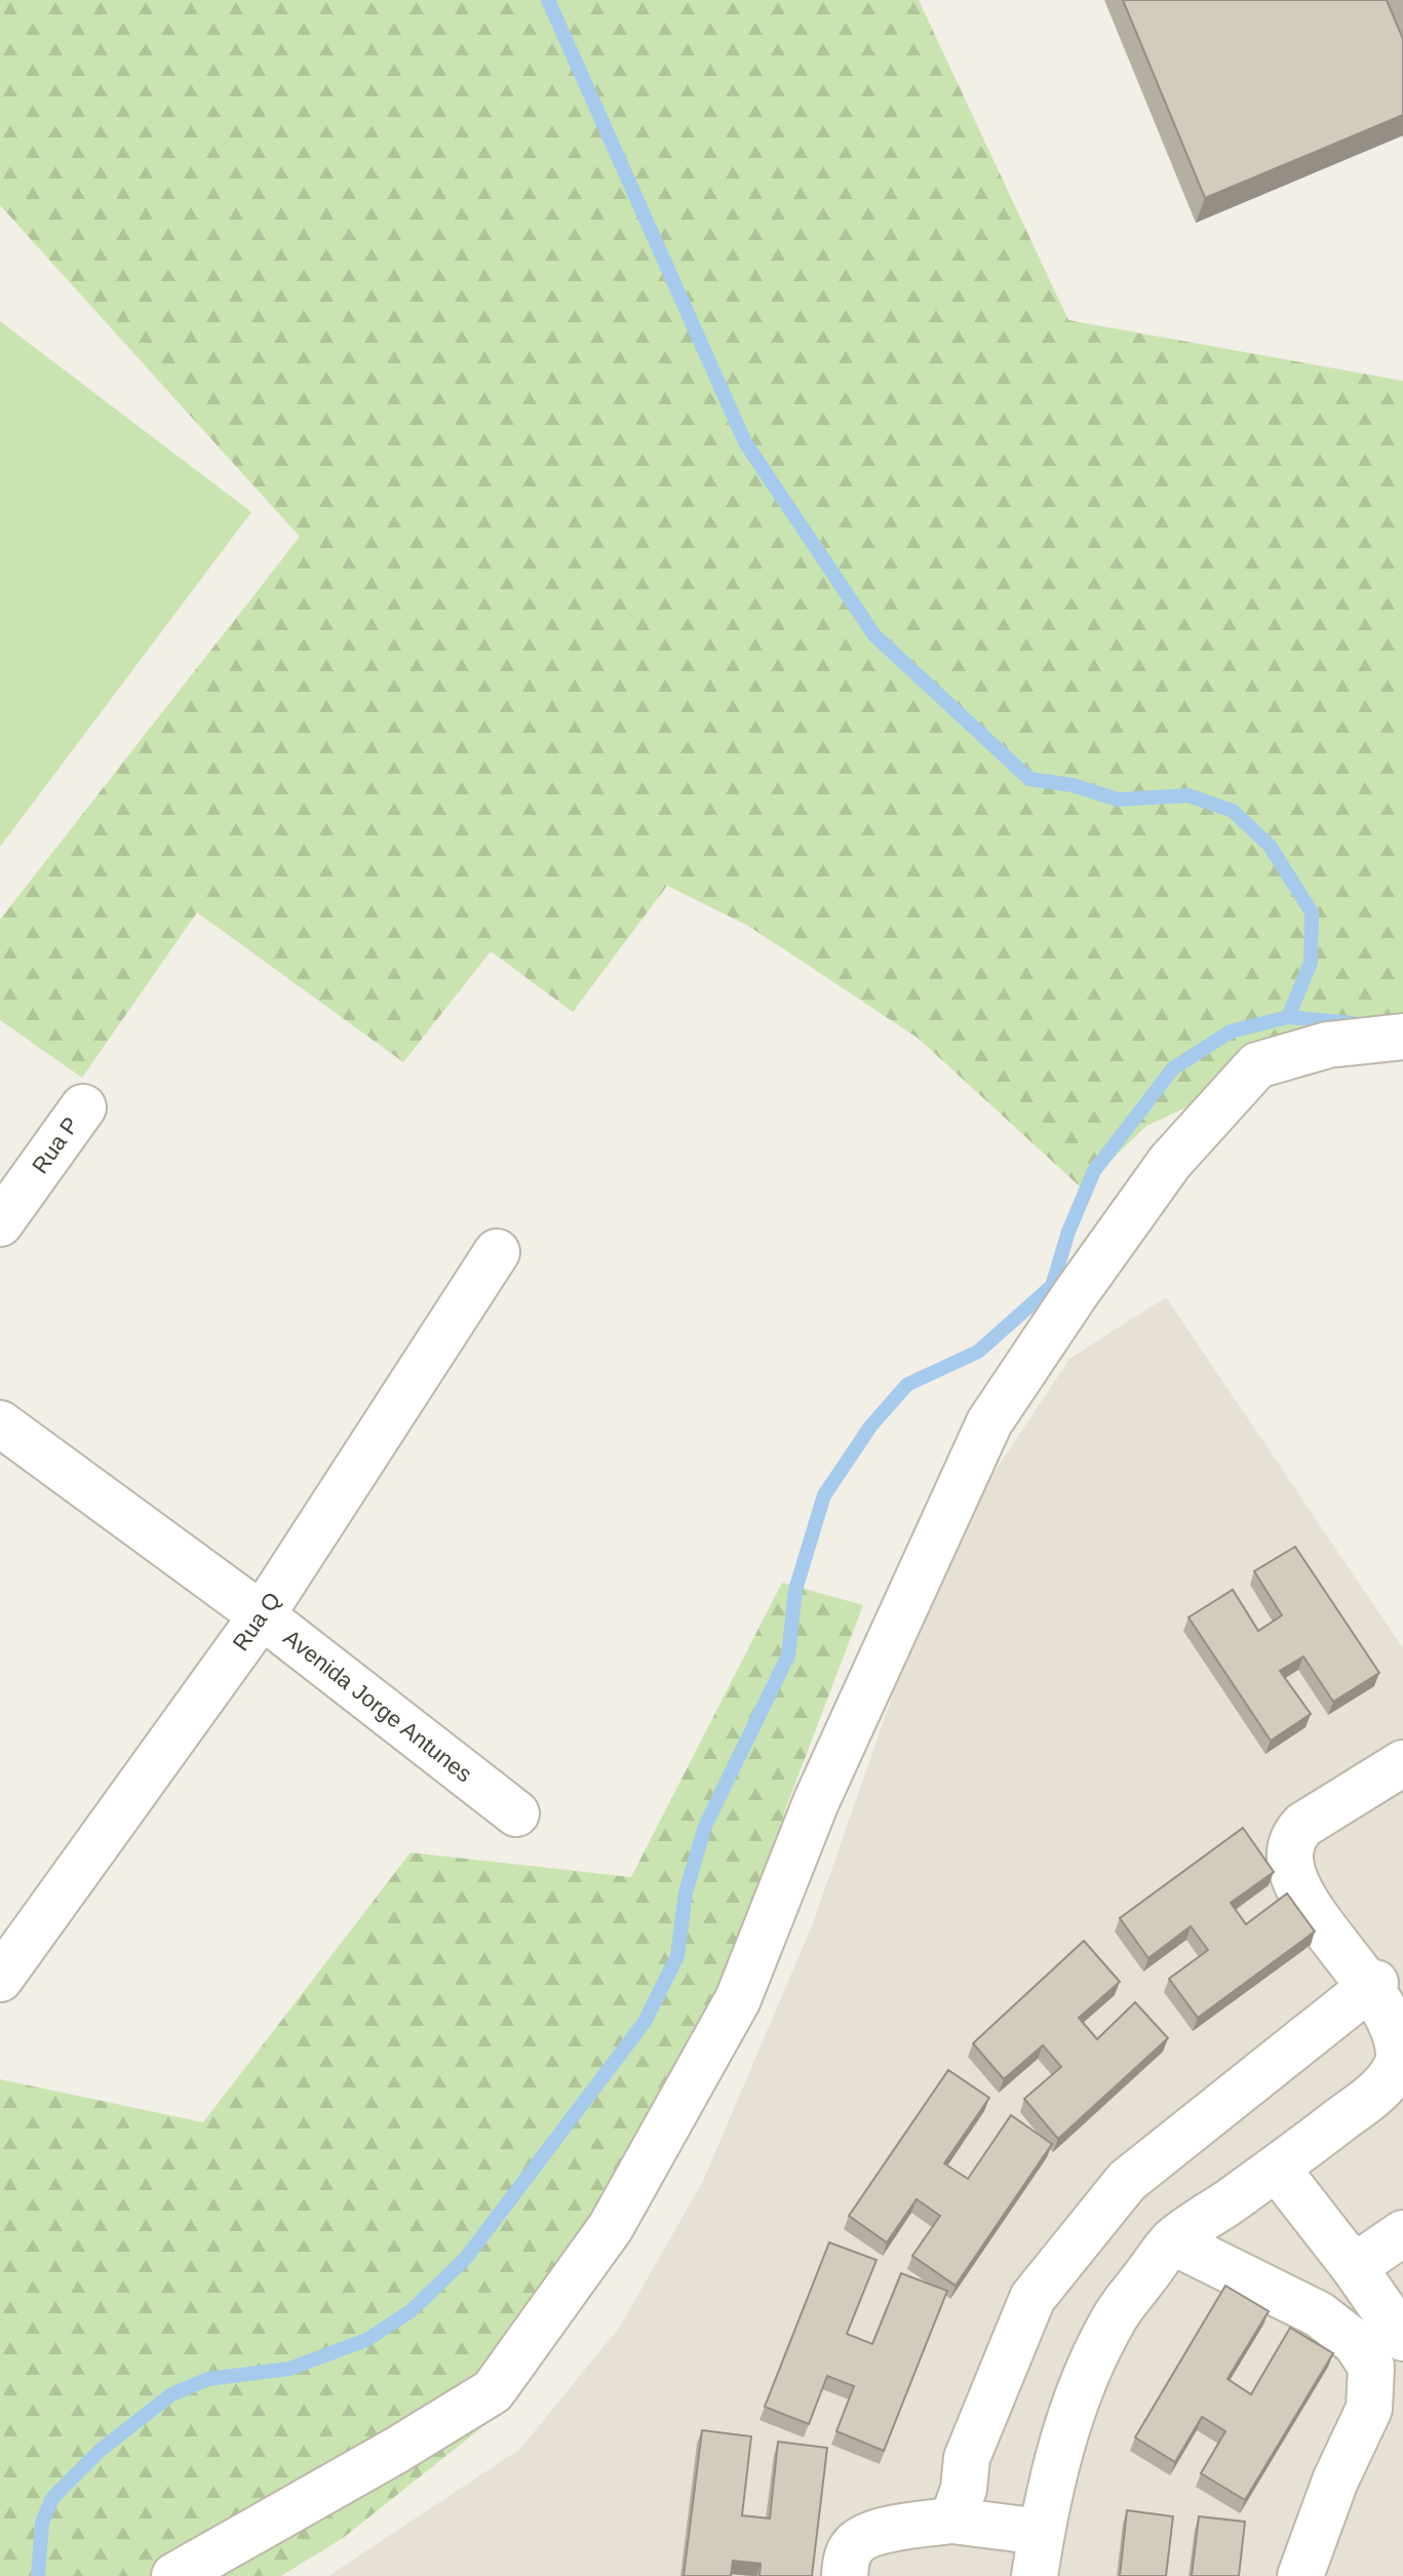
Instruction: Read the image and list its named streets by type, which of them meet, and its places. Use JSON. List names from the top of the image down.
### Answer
{
  "streets": {
    "street": ["Rua P", "Rua Q", "Avenida Jorge Antunes"]
  },
  "crossings": [
    ["Rua Q", "Avenida Jorge Antunes"]
  ]
}
